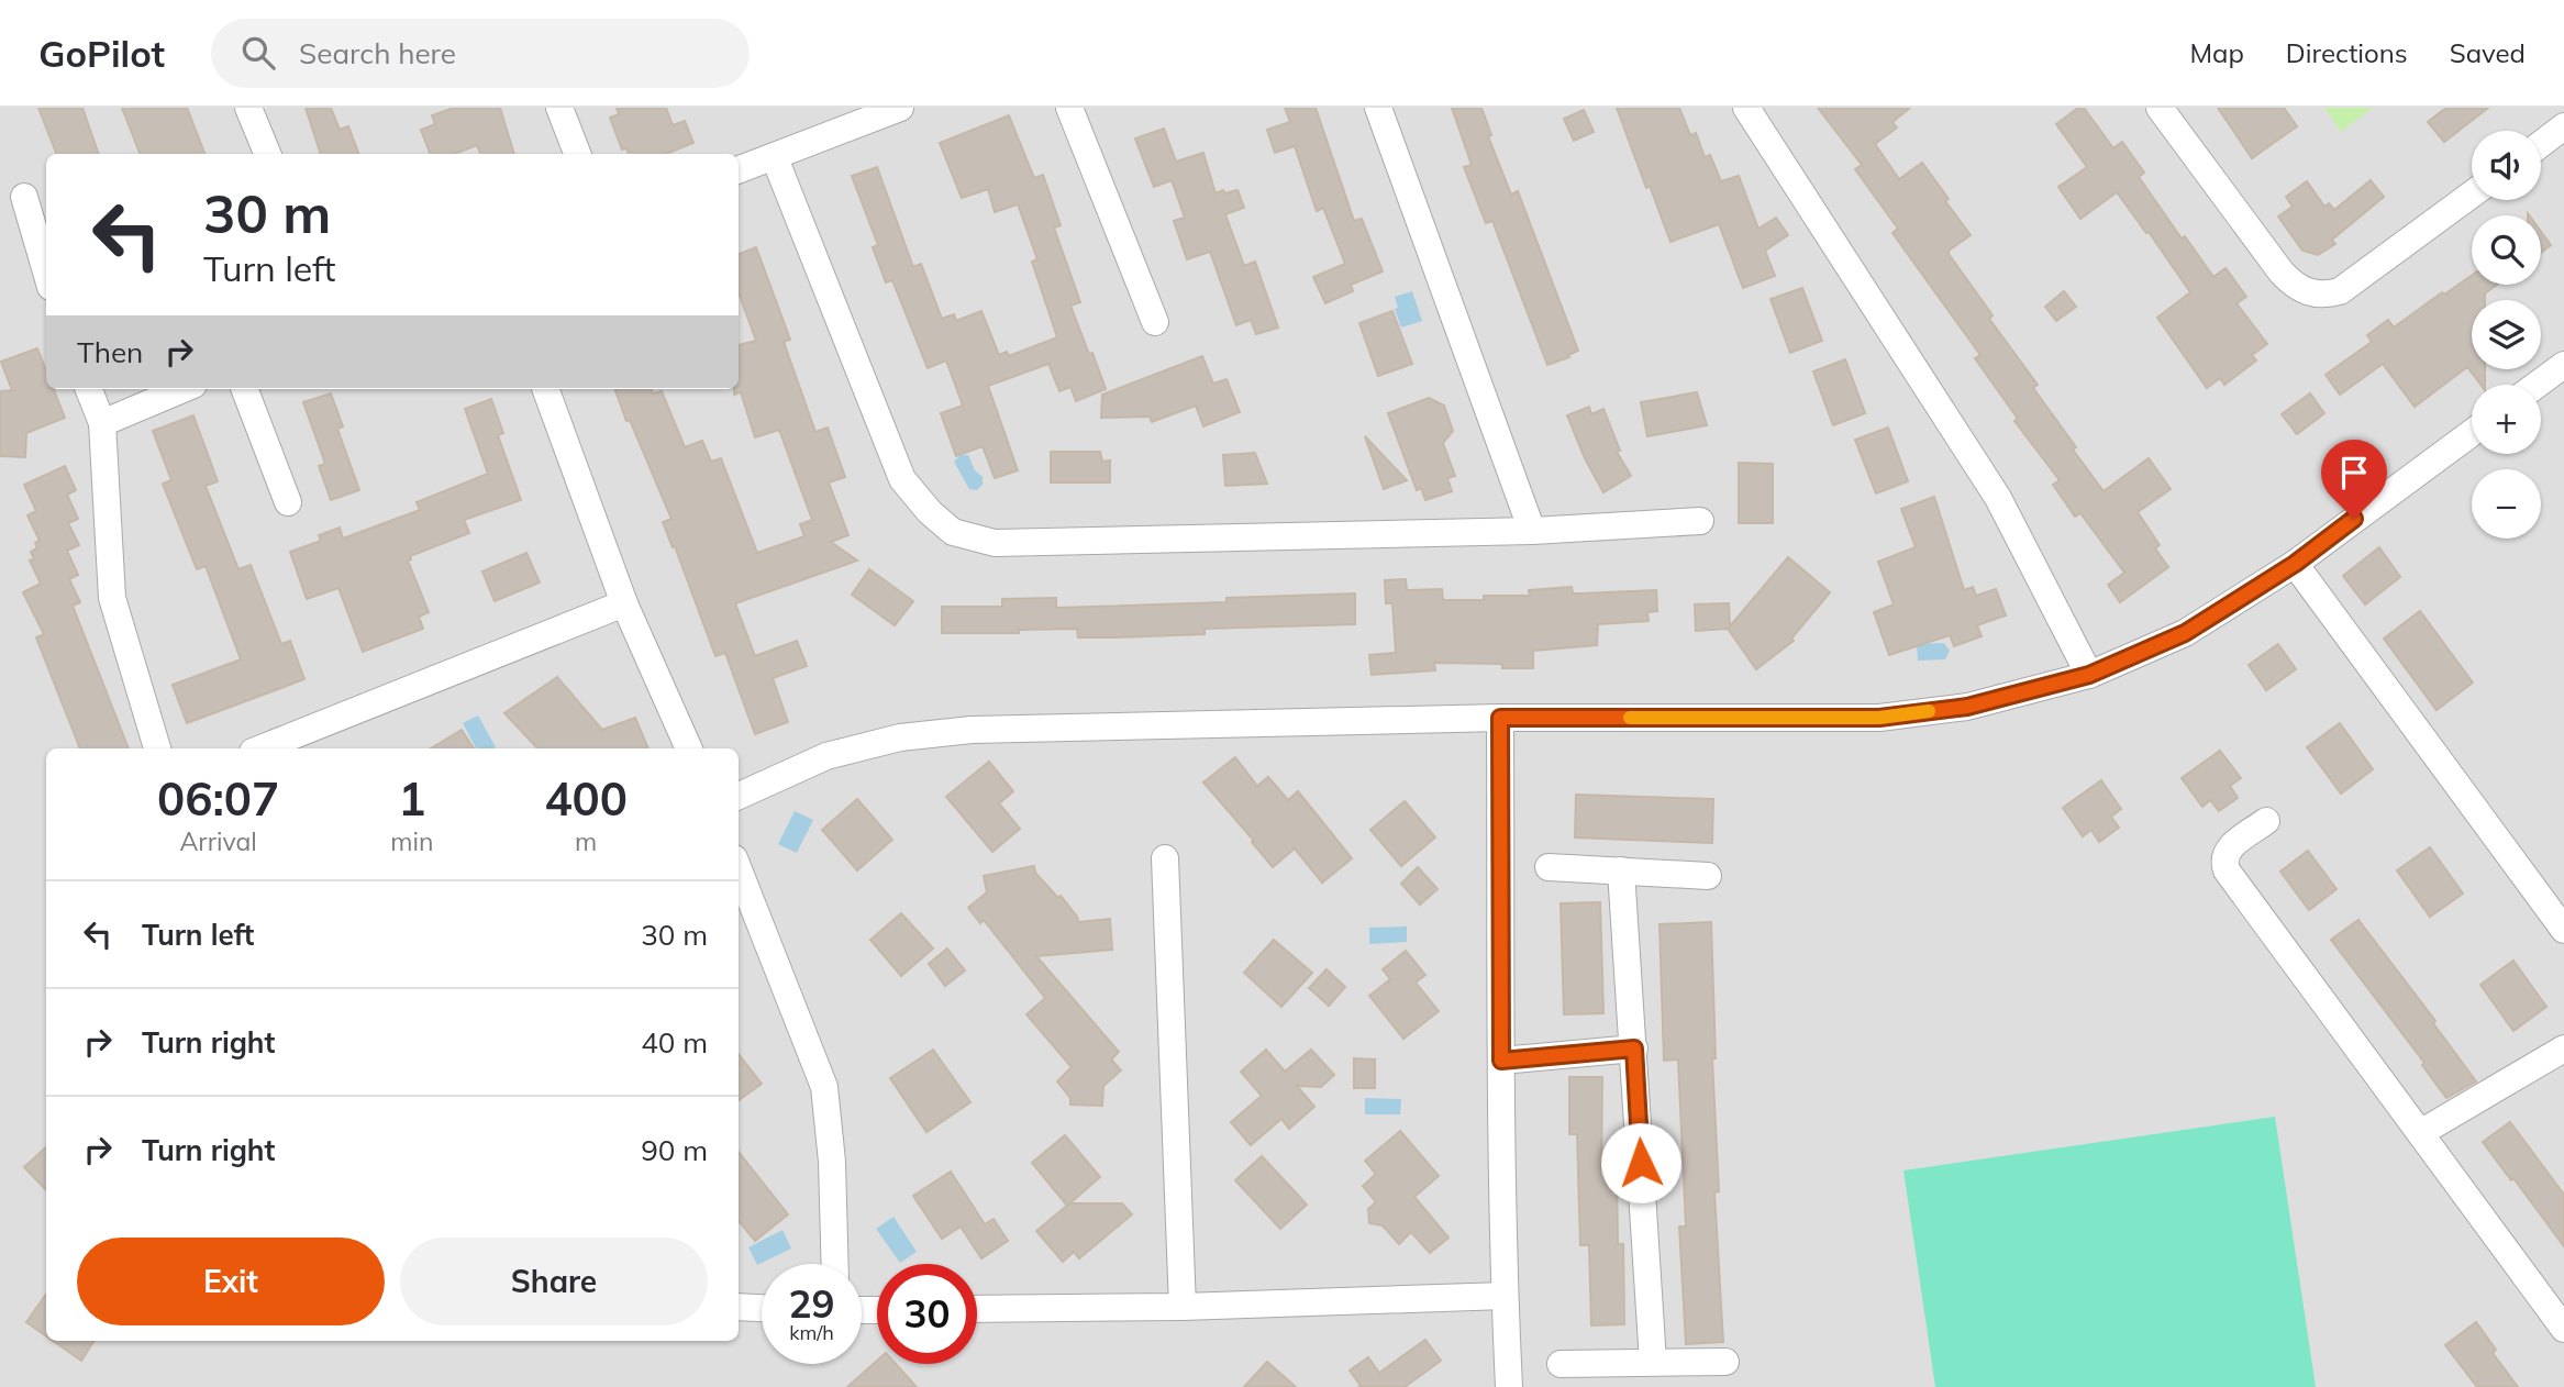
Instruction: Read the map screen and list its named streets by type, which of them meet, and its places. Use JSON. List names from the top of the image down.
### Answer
{
  "page": {
    "header": "GoPilot",
    "search": "Search here",
    "nav": ["Map", "Directions", "Saved"],
    "map_buttons": ["+", "−"],
    "turn": ["30 m", "Turn left"],
    "then": "Then",
    "eta": [
      "06:07",
      "Arrival",
      "1",
      "min",
      "400",
      "m"
    ],
    "list": [
      {
        "name": "Turn left",
        "value": "30 m"
      },
      {
        "name": "Turn right",
        "value": "40 m"
      },
      {
        "name": "Turn right",
        "value": "90 m"
      }
    ],
    "buttons": ["Exit", "Share"],
    "speed": "29 km/h",
    "limit": "30"
  }
}
